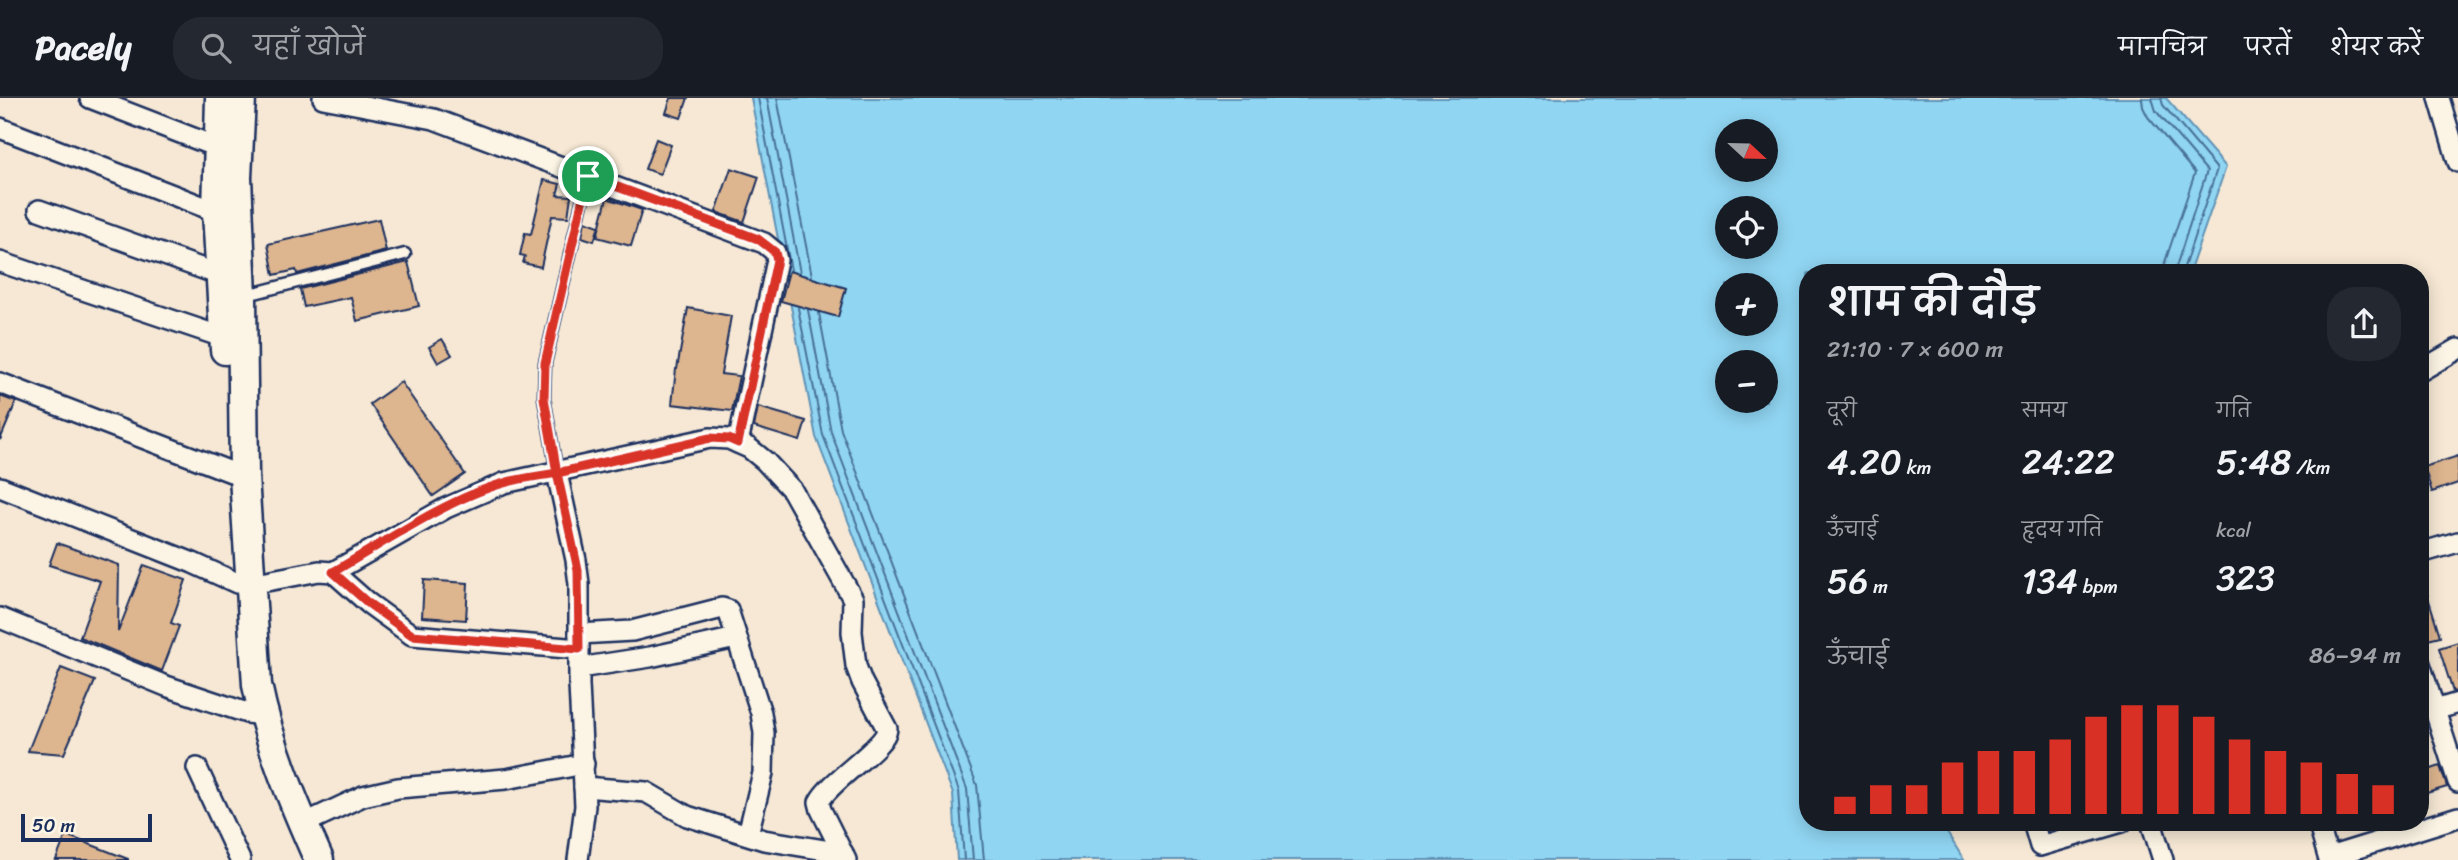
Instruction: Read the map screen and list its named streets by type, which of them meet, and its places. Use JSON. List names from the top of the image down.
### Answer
{
  "scale_bar": "50 m",
  "north": "right",
  "page": {
    "header": "Pacely",
    "search": "यहाँ खोजें",
    "nav": ["मानचित्र", "परतें", "शेयर करें"],
    "map_buttons": ["+", "−"],
    "heading": ["शाम की दौड़", "21:10 · 7 × 600 m"],
    "stats": [
      ["दूरी", "4.20 km"],
      ["समय", "24:22"],
      ["गति", "5:48 /km"],
      ["ऊँचाई", "56 m"],
      ["हृदय गति", "134 bpm"],
      ["kcal", "323"]
    ],
    "chart": ["ऊँचाई", "86–94 m"],
    "scale": "50 m"
  }
}
